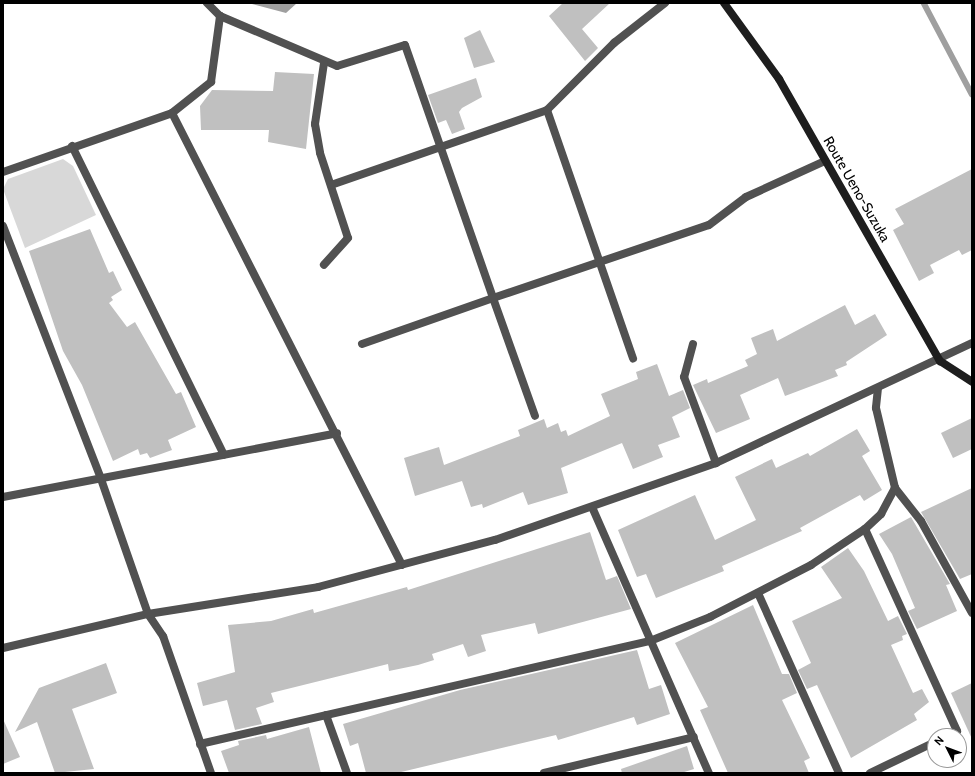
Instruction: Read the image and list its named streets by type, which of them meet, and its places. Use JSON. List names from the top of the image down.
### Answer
{
  "streets": {
    "main road": ["Route Ueno-Suzuka"]
  },
  "north": "top left"
}
